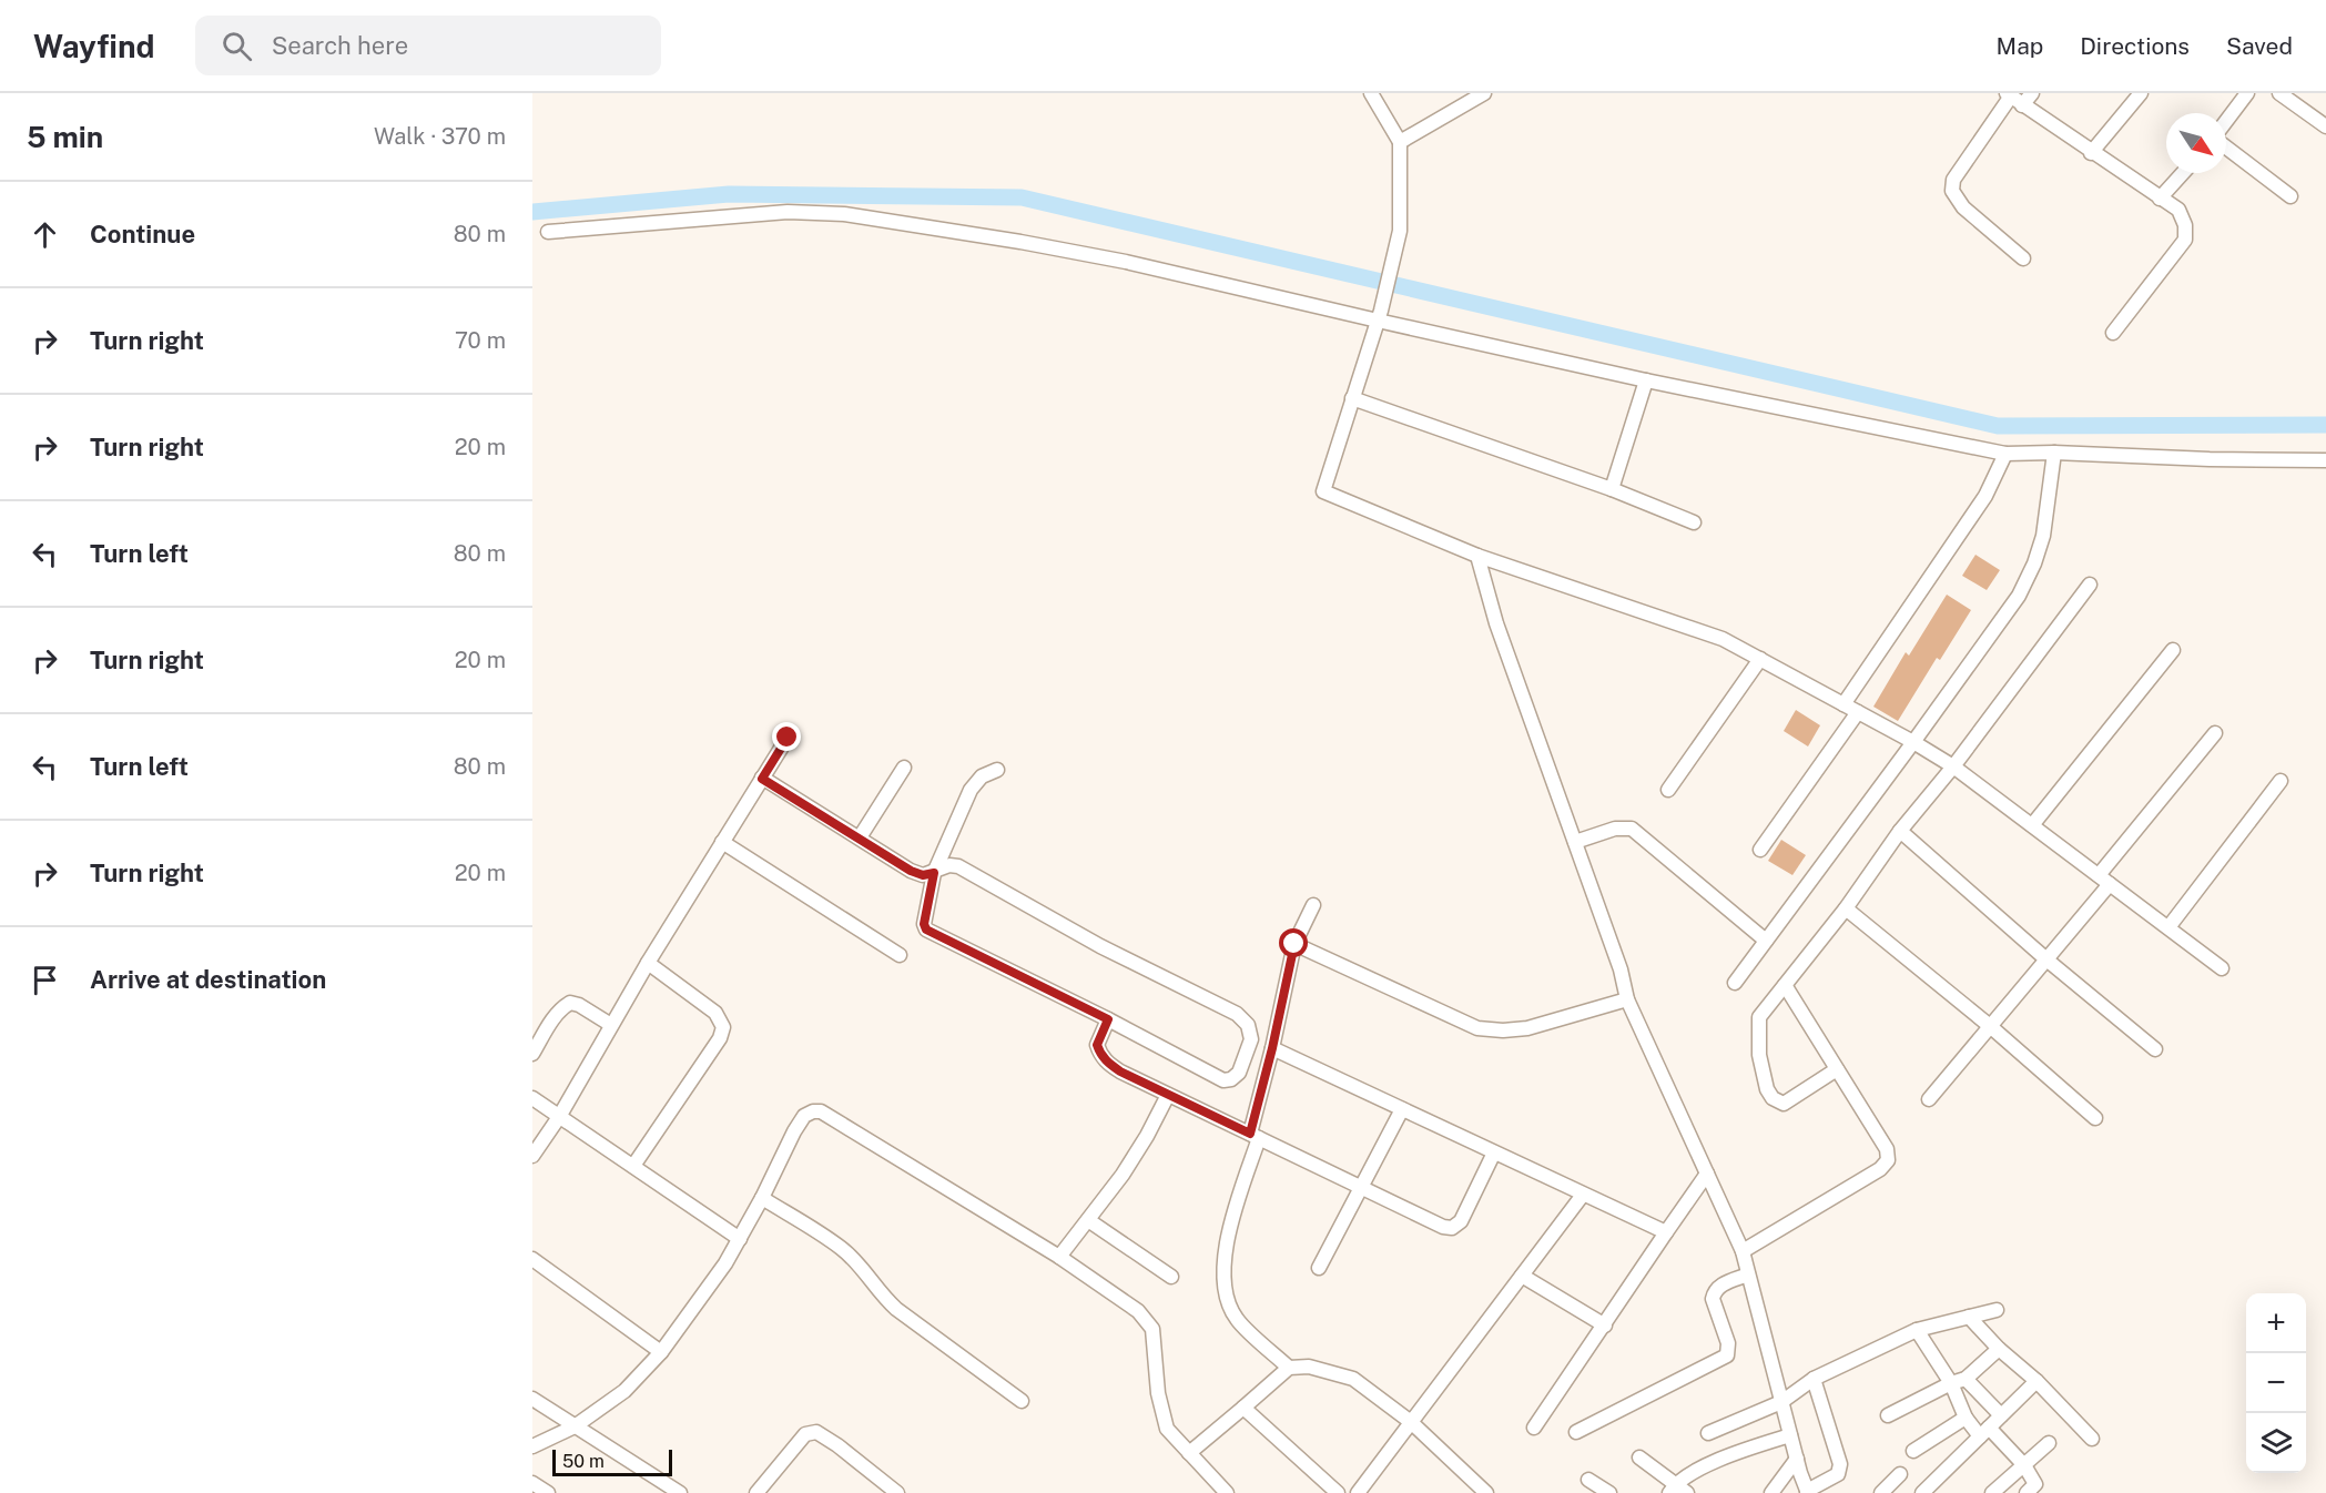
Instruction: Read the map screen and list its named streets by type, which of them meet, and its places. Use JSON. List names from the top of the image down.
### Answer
{
  "scale_bar": "50 m",
  "north": "bottom right",
  "page": {
    "header": "Wayfind",
    "search": "Search here",
    "nav": ["Map", "Directions", "Saved"],
    "heading": ["5 min", "Walk · 370 m"],
    "list": [
      ["Continue", "80 m"],
      ["Turn right", "70 m"],
      ["Turn right", "20 m"],
      ["Turn left", "80 m"],
      ["Turn right", "20 m"],
      ["Turn left", "80 m"],
      ["Turn right", "20 m"],
      "Arrive at destination"
    ],
    "map_buttons": ["+", "−"],
    "scale": "50 m"
  }
}
